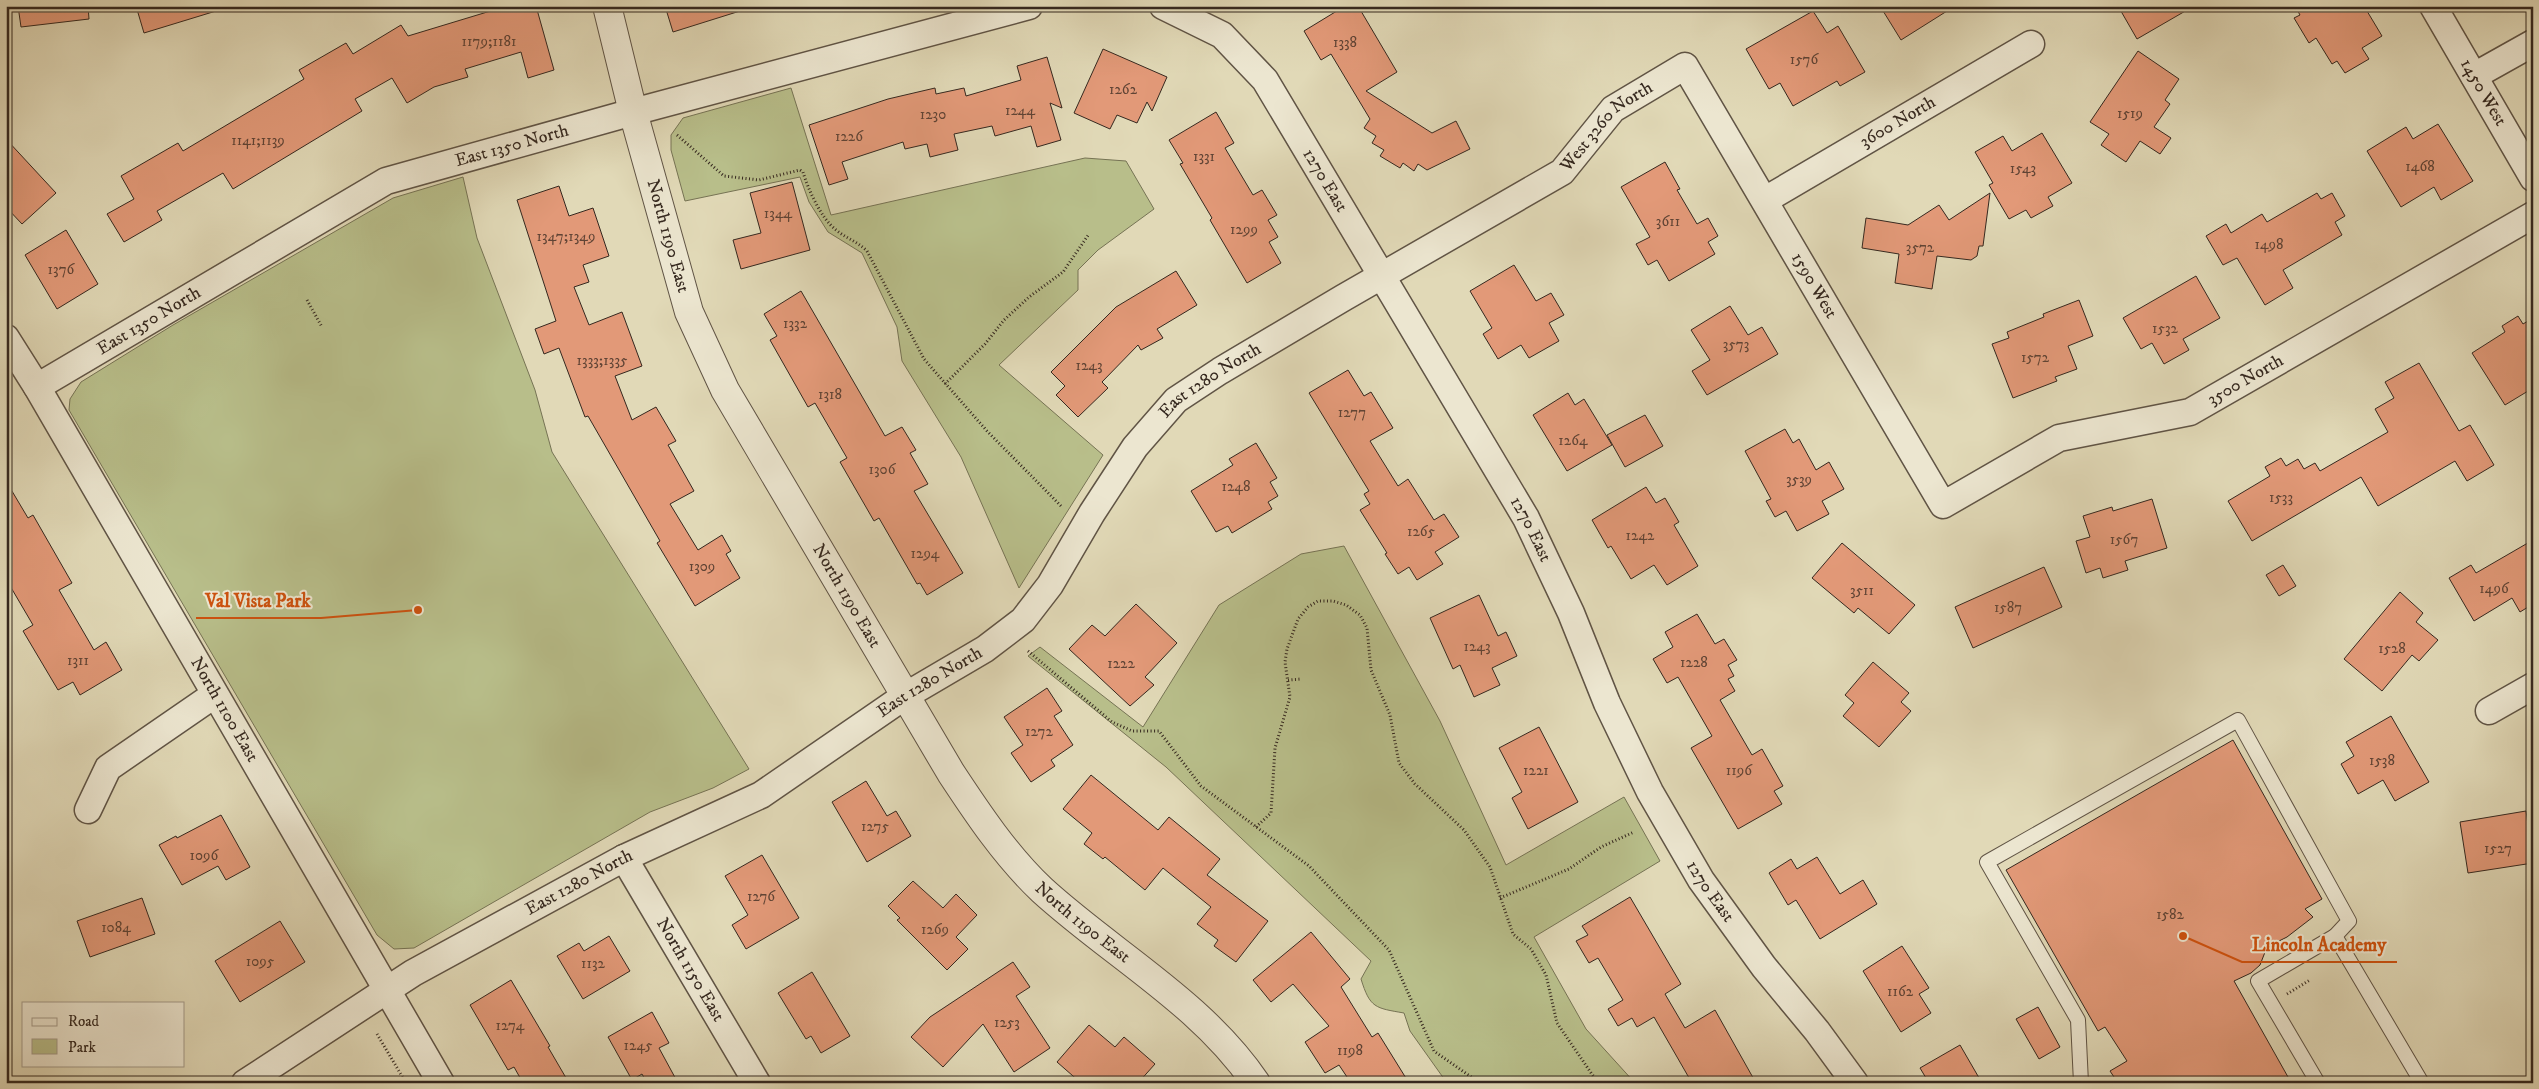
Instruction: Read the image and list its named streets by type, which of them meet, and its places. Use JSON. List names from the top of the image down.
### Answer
{
  "streets": {
    "street": [
      "1450 West",
      "3600 North",
      "West 3260 North",
      "East 1350 North",
      "1270 East",
      "North 1190 East",
      "1590 West",
      "3500 North",
      "East 1280 North",
      "North 1100 East",
      "North 1150 East"
    ]
  },
  "crossings": [
    ["3600 North", "1590 West"],
    ["West 3260 North", "1590 West"],
    ["West 3260 North", "East 1280 North"],
    ["East 1350 North", "North 1190 East"],
    ["East 1350 North", "North 1100 East"],
    ["1270 East", "East 1280 North"],
    ["North 1190 East", "East 1280 North"],
    ["1590 West", "3500 North"],
    ["East 1280 North", "North 1100 East"],
    ["East 1280 North", "North 1150 East"]
  ],
  "places": ["Val Vista Park", "Lincoln Academy"],
  "house_numbers": [
    "1179;1181",
    "1338",
    "1576",
    "1262",
    "1244",
    "1519",
    "1230",
    "1226",
    "1141;1139",
    "1331",
    "1468",
    "1543",
    "1344",
    "3611",
    "1299",
    "1347;1349",
    "1498",
    "3572",
    "1376",
    "1332",
    "1532",
    "3573",
    "1572",
    "1333;1335",
    "1243",
    "1318",
    "1277",
    "1264",
    "1306",
    "3539",
    "1248",
    "1533",
    "1265",
    "1242",
    "1567",
    "1294",
    "1309",
    "1496",
    "3511",
    "1587",
    "1243",
    "1528",
    "1311",
    "1228",
    "1222",
    "1272",
    "1538",
    "1221",
    "1196",
    "1275",
    "1527",
    "1096",
    "1276",
    "1582",
    "1084",
    "1269",
    "1095",
    "1132",
    "1162",
    "1253",
    "1274",
    "1245",
    "1198"
  ],
  "legend": ["Road", "Park"]
}
